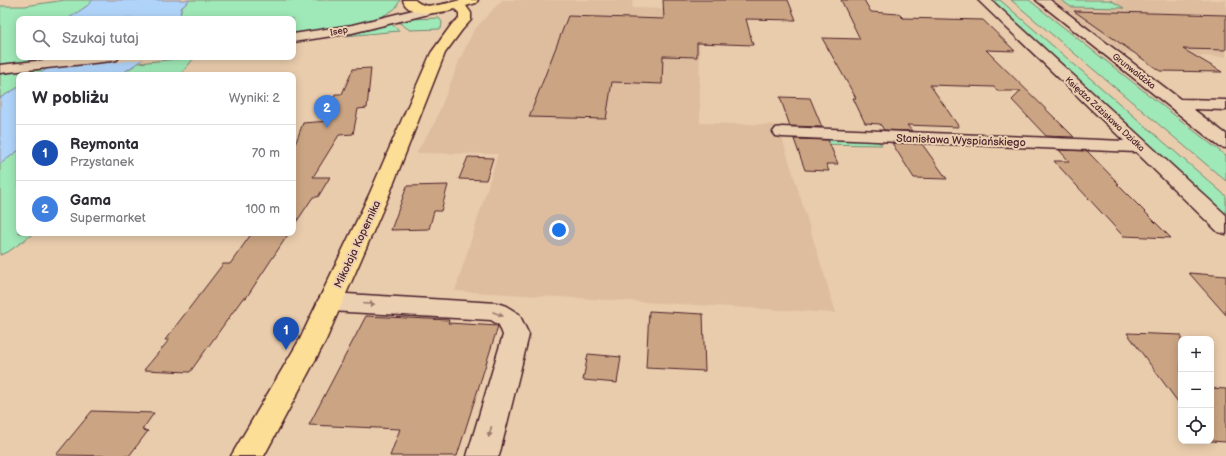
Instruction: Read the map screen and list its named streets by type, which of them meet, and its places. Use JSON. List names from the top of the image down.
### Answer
{
  "streets": {
    "main road": ["Mikołaja Kopernika"],
    "street": [
      "Isep",
      "Grunwaldzka",
      "Księdza Zdzisława Dzidka",
      "Stanisława Wyspiańskiego"
    ]
  },
  "crossings": [
    ["Księdza Zdzisława Dzidka", "Stanisława Wyspiańskiego"]
  ],
  "page": {
    "search": "Szukaj tutaj",
    "heading": ["W pobliżu", "Wyniki: 2"],
    "pins": ["2", "1"],
    "list": [
      {
        "mark": "1",
        "name": "Reymonta",
        "note": "Przystanek",
        "value": "70 m"
      },
      {
        "mark": "2",
        "name": "Gama",
        "note": "Supermarket",
        "value": "100 m"
      }
    ],
    "map_buttons": ["+", "−"]
  }
}
